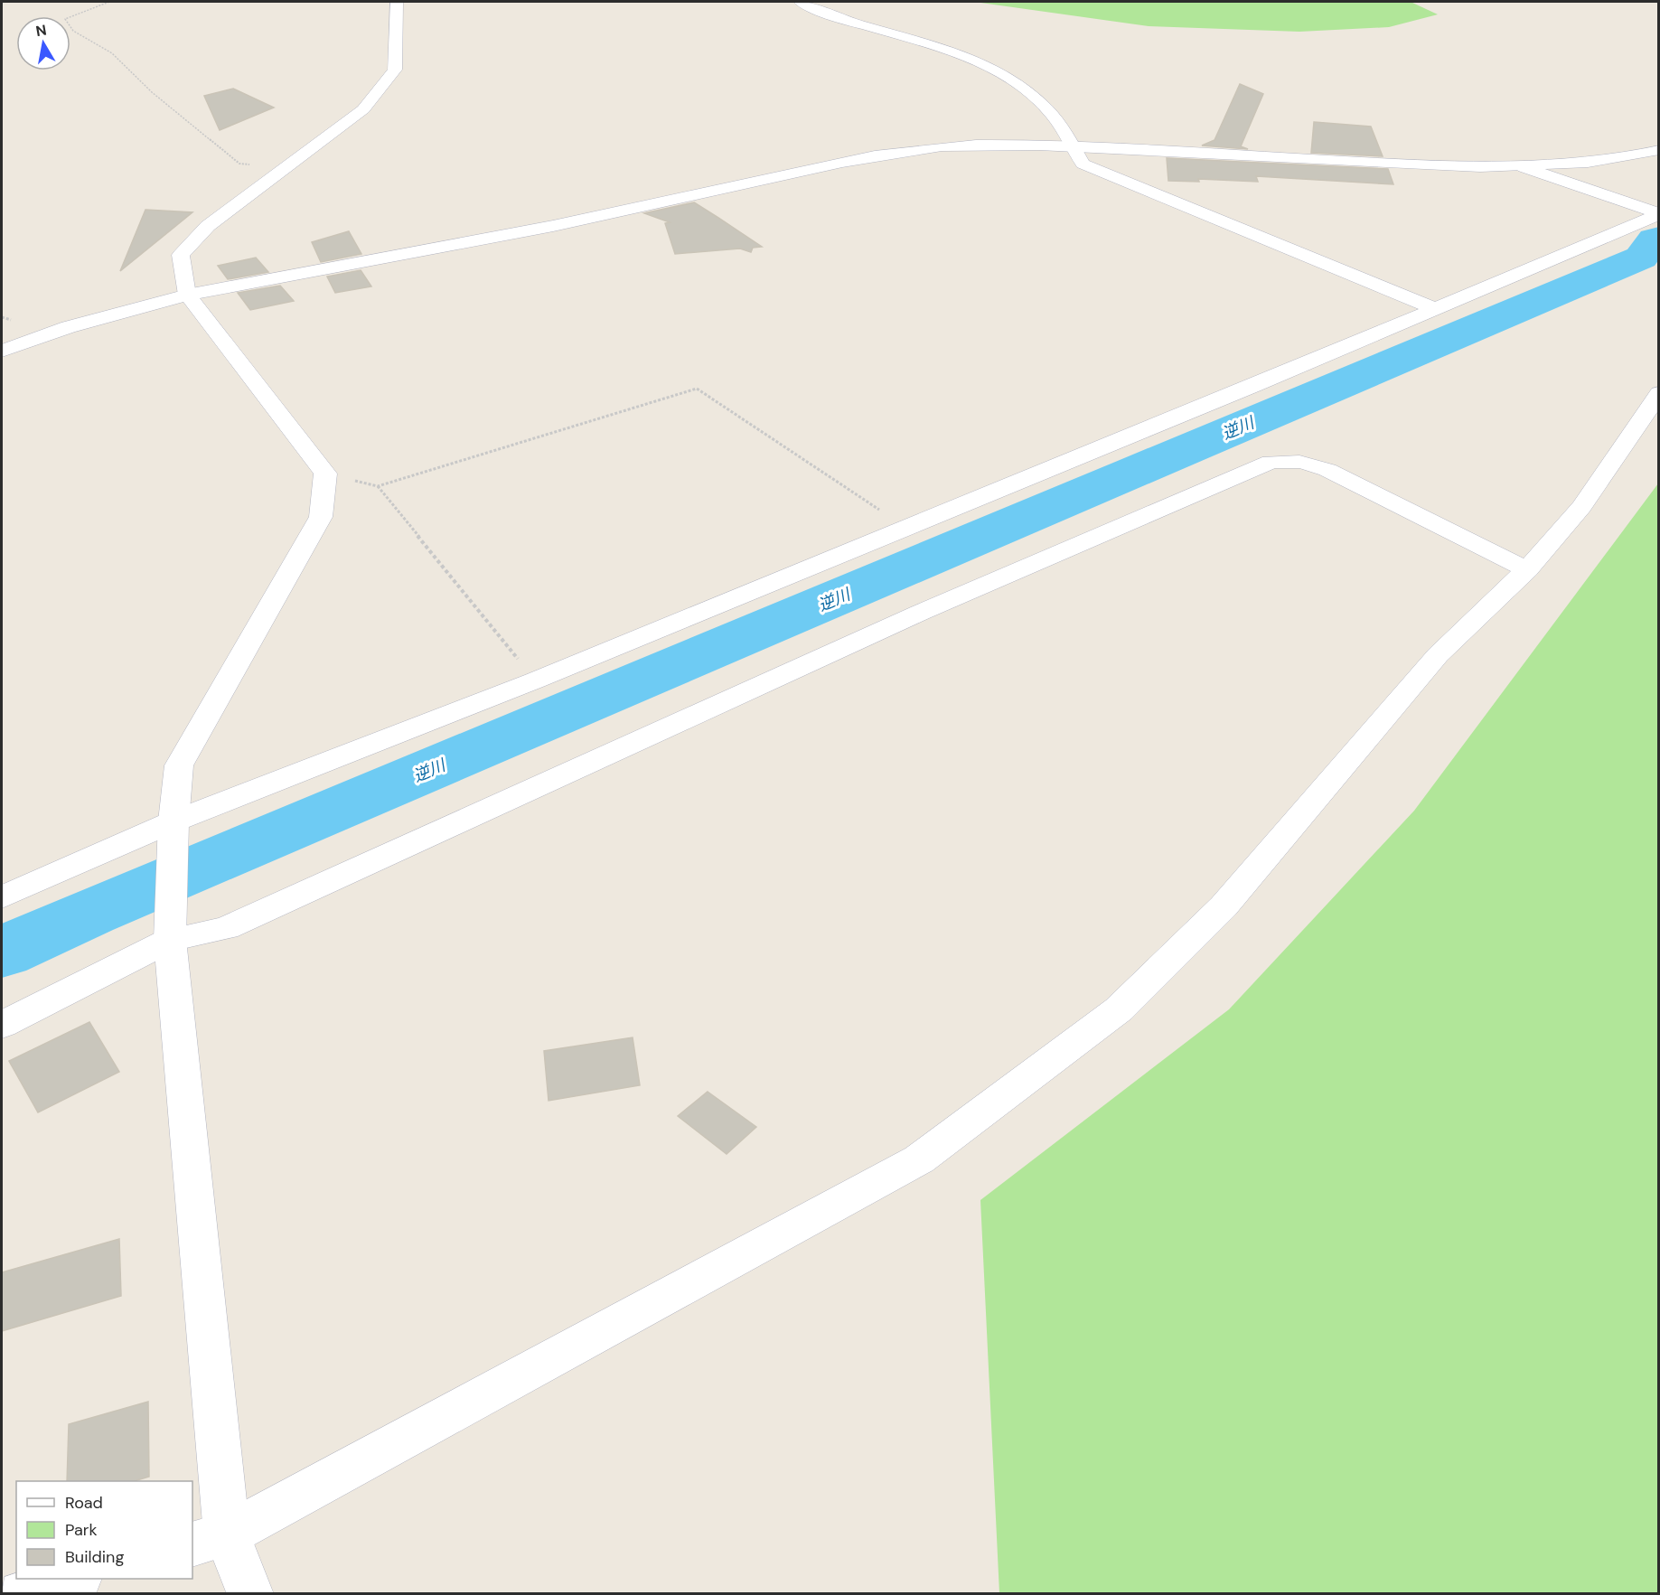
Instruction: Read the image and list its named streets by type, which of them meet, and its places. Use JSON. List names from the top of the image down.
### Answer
{
  "water": ["逆川"],
  "legend": ["Road", "Park", "Building"],
  "north": "top"
}
